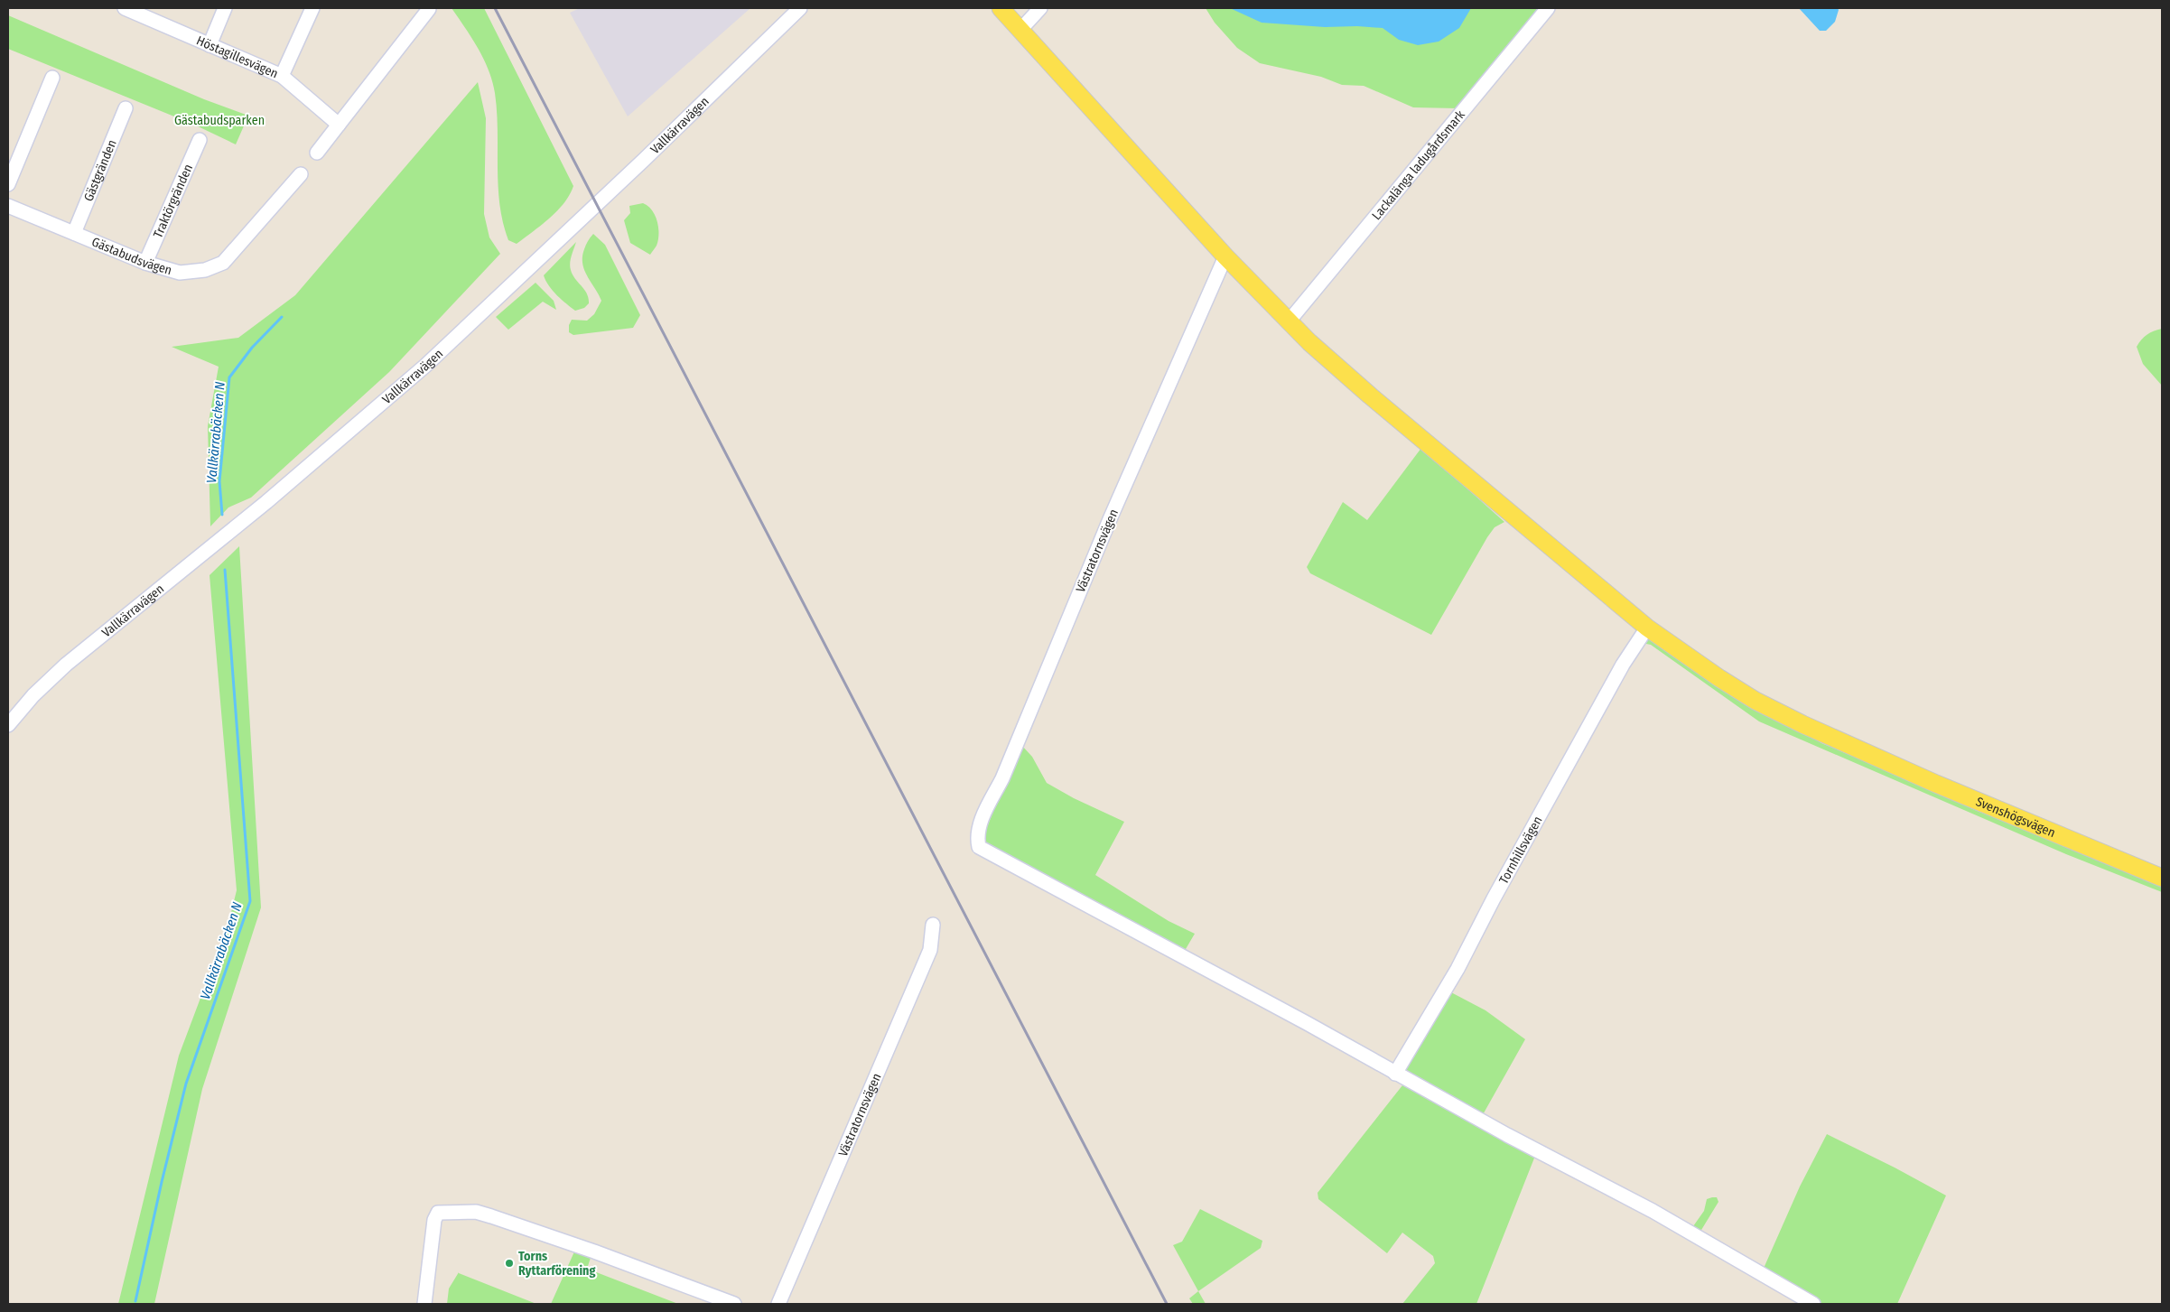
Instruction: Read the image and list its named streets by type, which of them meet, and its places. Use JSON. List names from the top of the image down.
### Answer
{
  "streets": {
    "main road": ["Svenshögsvägen"],
    "street": [
      "Höstagillesvägen",
      "Vallkärravägen",
      "Lackalänga ladugårdsmark",
      "Gästgränden",
      "Traktörgränden",
      "Gästabudsvägen",
      "Västratornsvägen",
      "Tornhillsvägen"
    ]
  },
  "crossings": [
    ["Lackalänga ladugårdsmark", "Svenshögsvägen"],
    ["Gästgränden", "Gästabudsvägen"],
    ["Traktörgränden", "Gästabudsvägen"],
    ["Västratornsvägen", "Svenshögsvägen"],
    ["Västratornsvägen", "Tornhillsvägen"],
    ["Svenshögsvägen", "Tornhillsvägen"]
  ],
  "water": ["Vallkärrabäcken N"],
  "parks": ["Gästabudsparken"],
  "places": ["Torns Ryttarförening"]
}
